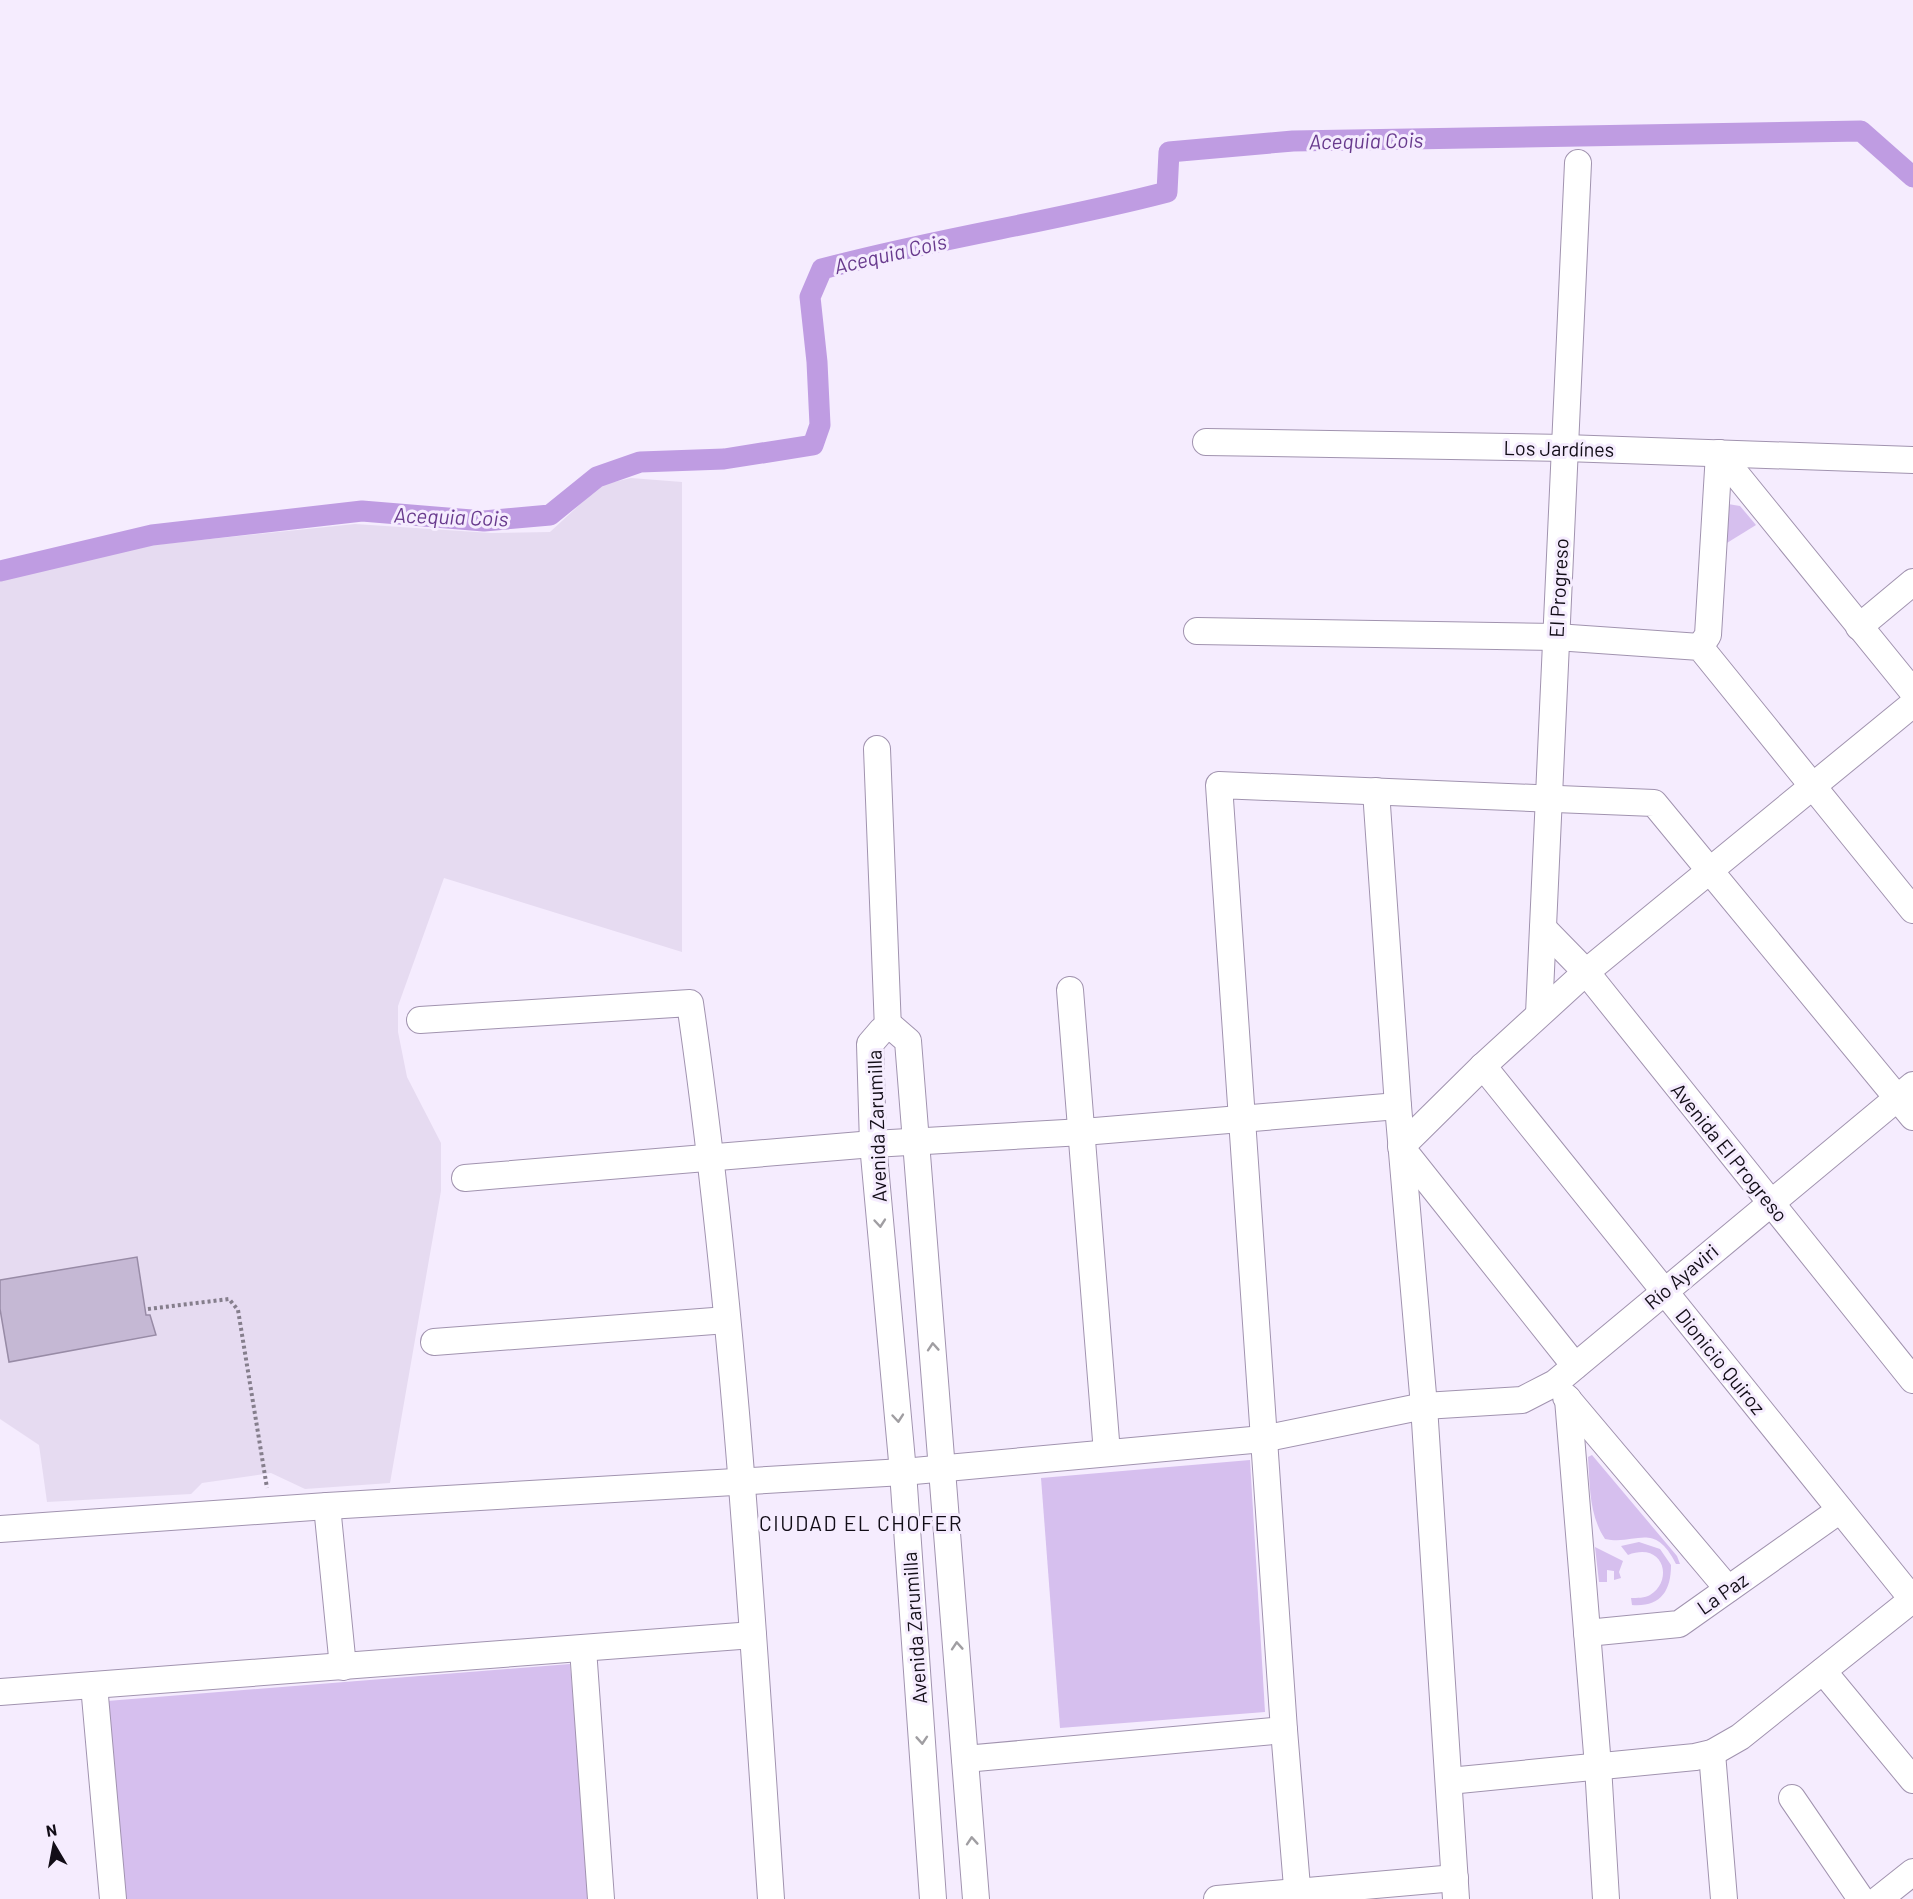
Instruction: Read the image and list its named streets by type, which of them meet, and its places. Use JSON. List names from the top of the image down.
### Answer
{
  "streets": {
    "street": [
      "Los Jardínes",
      "El Progreso",
      "Avenida Zarumilla",
      "Avenida El Progreso",
      "Río Ayaviri",
      "Dionicio Quiroz",
      "La Paz"
    ]
  },
  "crossings": [
    ["Los Jardínes", "El Progreso"],
    ["El Progreso", "Avenida El Progreso"],
    ["Avenida Zarumilla", "Río Ayaviri"],
    ["Avenida El Progreso", "Río Ayaviri"],
    ["Río Ayaviri", "Dionicio Quiroz"],
    ["Dionicio Quiroz", "La Paz"]
  ],
  "districts": ["CIUDAD EL CHOFER"],
  "water": ["Acequia Cois"],
  "north": "top"
}
